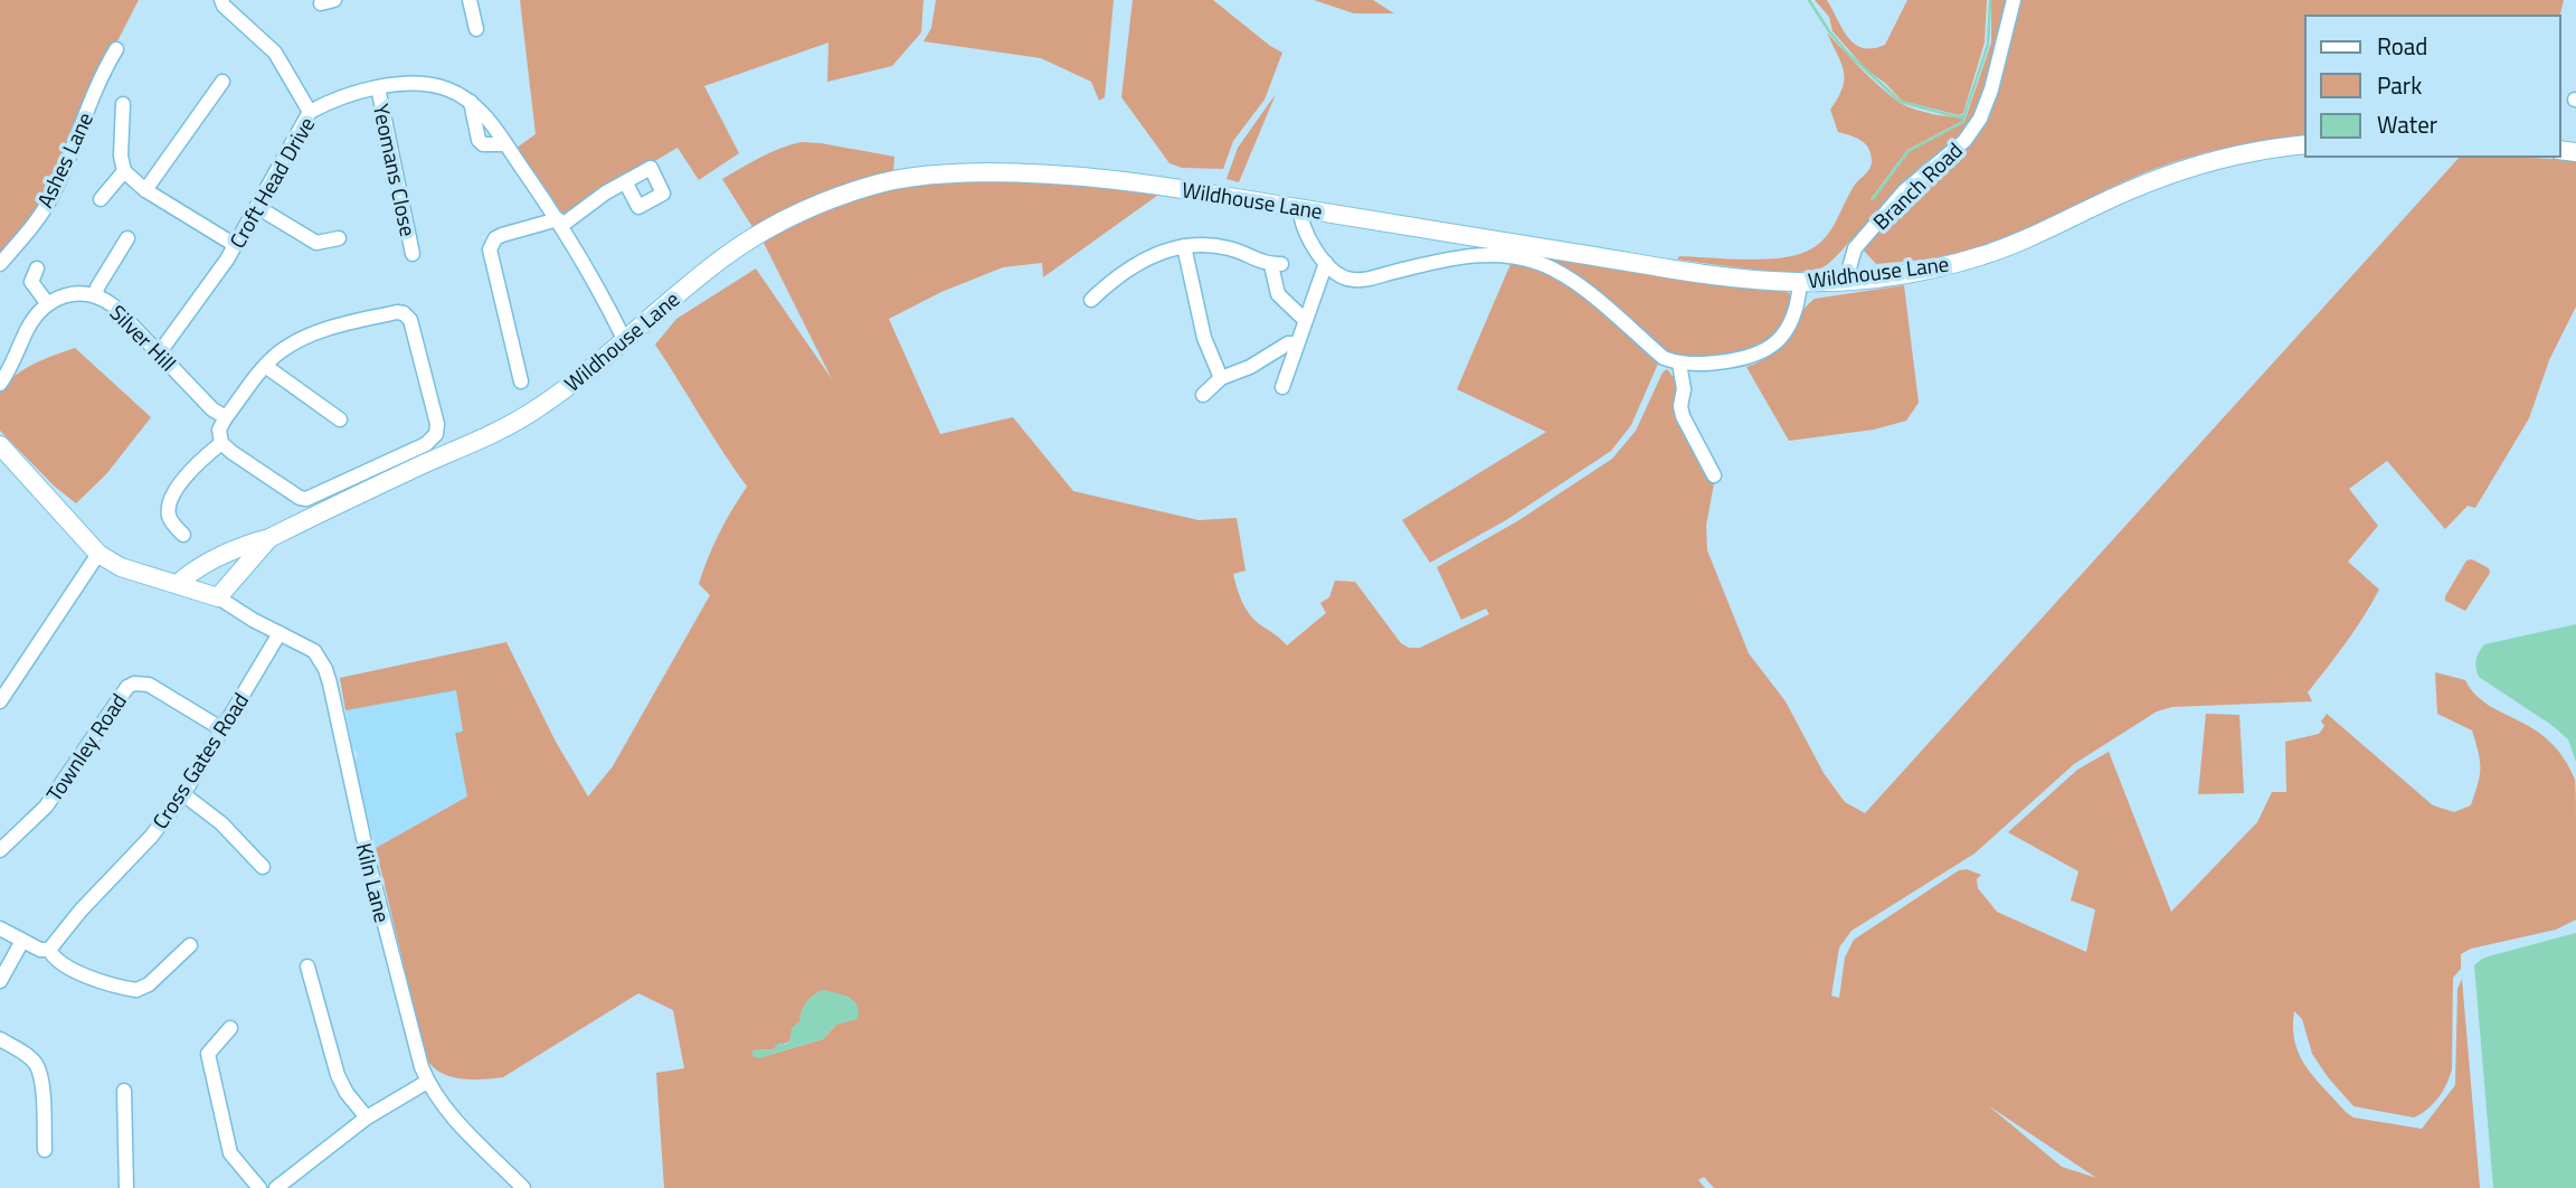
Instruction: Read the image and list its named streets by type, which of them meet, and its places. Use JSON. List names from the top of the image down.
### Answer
{
  "streets": {
    "main road": ["Wildhouse Lane"],
    "street": [
      "Ashes Lane",
      "Yeomans Close",
      "Croft Head Drive",
      "Branch Road",
      "Silver Hill",
      "Townley Road",
      "Cross Gates Road",
      "Kiln Lane"
    ]
  },
  "crossings": [
    ["Yeomans Close", "Croft Head Drive"],
    ["Croft Head Drive", "Wildhouse Lane"],
    ["Croft Head Drive", "Silver Hill"],
    ["Branch Road", "Wildhouse Lane"],
    ["Wildhouse Lane", "Kiln Lane"],
    ["Townley Road", "Cross Gates Road"],
    ["Cross Gates Road", "Kiln Lane"]
  ],
  "legend": ["Road", "Park", "Water"]
}
